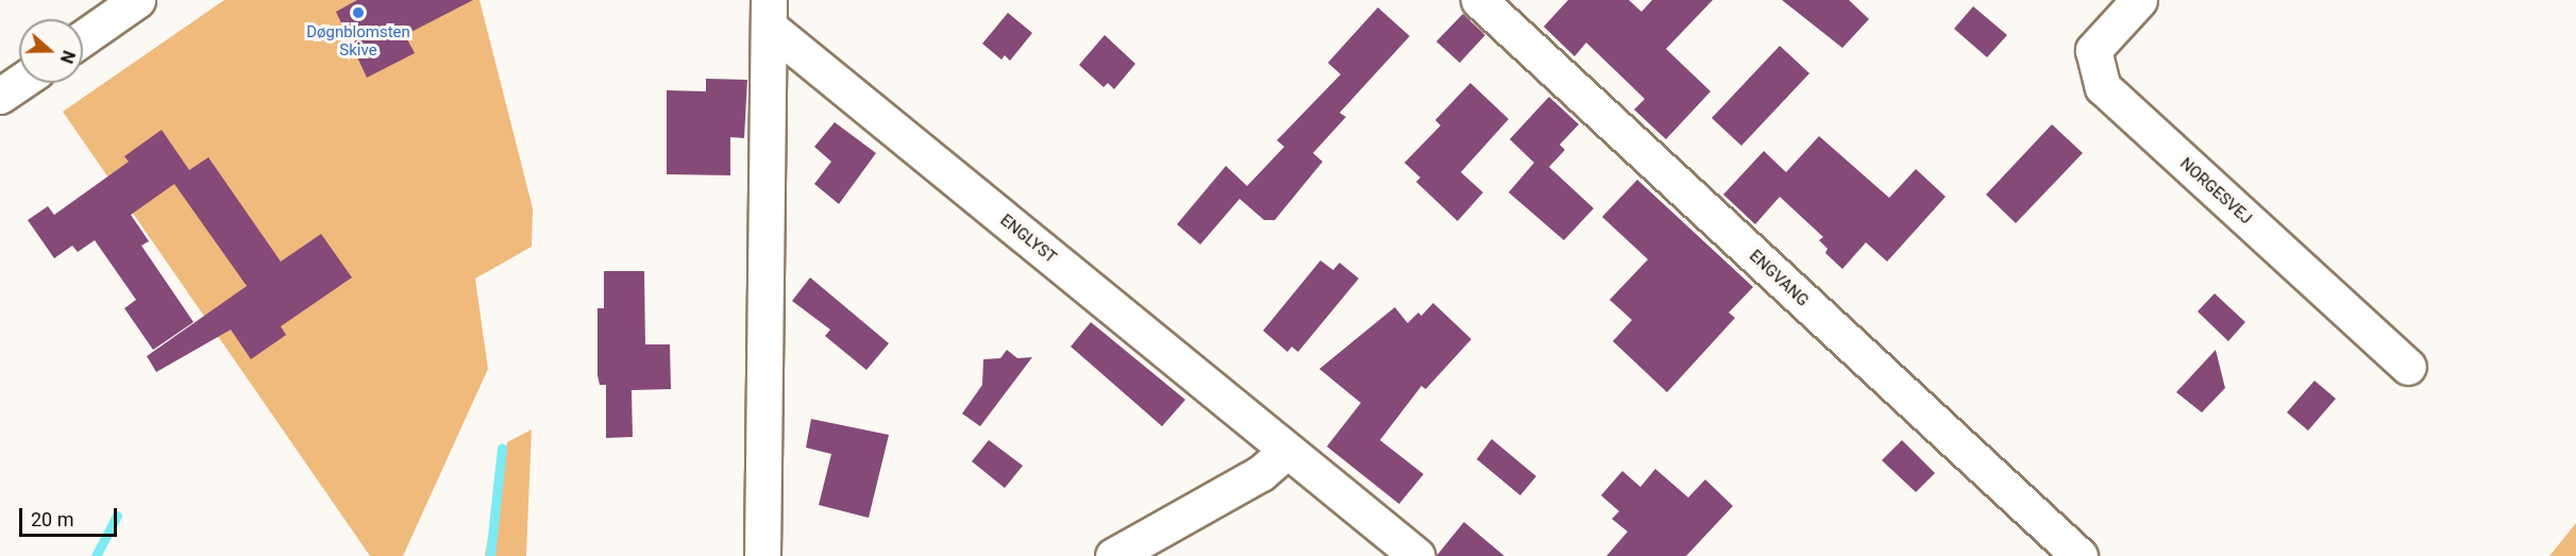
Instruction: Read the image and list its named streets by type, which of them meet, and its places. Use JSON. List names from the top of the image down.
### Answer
{
  "streets": {
    "street": ["NORGESVEJ", "ENGLYST", "ENGVANG"]
  },
  "places": ["Døgnblomsten Skive"],
  "scale_bar": "20 m",
  "north": "right"
}
